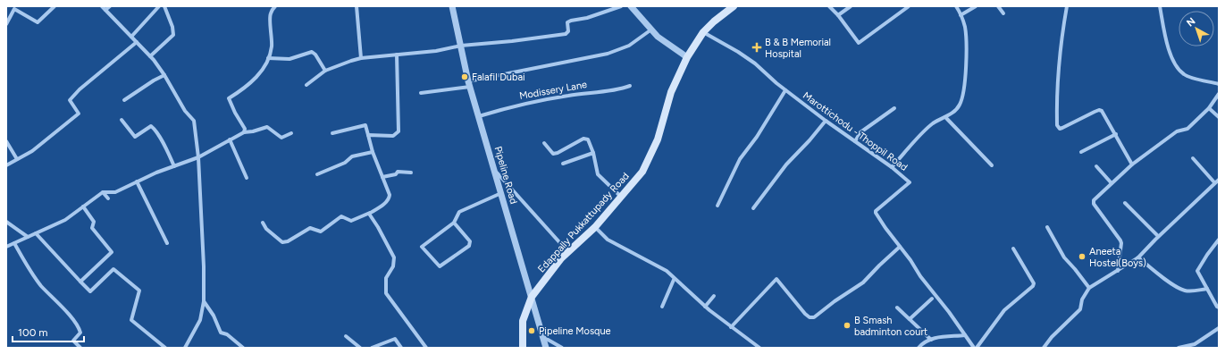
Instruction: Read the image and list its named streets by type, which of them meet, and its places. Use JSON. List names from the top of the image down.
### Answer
{
  "streets": {
    "main road": ["Edappally Pukkattupady Road"],
    "street": ["Modissery Lane", "Marottichodu - Thoppil Road", "Pipeline Road"]
  },
  "crossings": [
    ["Modissery Lane", "Pipeline Road"],
    ["Marottichodu - Thoppil Road", "Edappally Pukkattupady Road"],
    ["Pipeline Road", "Edappally Pukkattupady Road"]
  ],
  "places": {
    "health": ["B & B Memorial Hospital"],
    "other": [
      "Falafil Dubai",
      "Aneeta Hostel(Boys)",
      "B Smash badminton court",
      "Pipeline Mosque"
    ]
  },
  "scale_bar": "100 m",
  "north": "top left"
}
